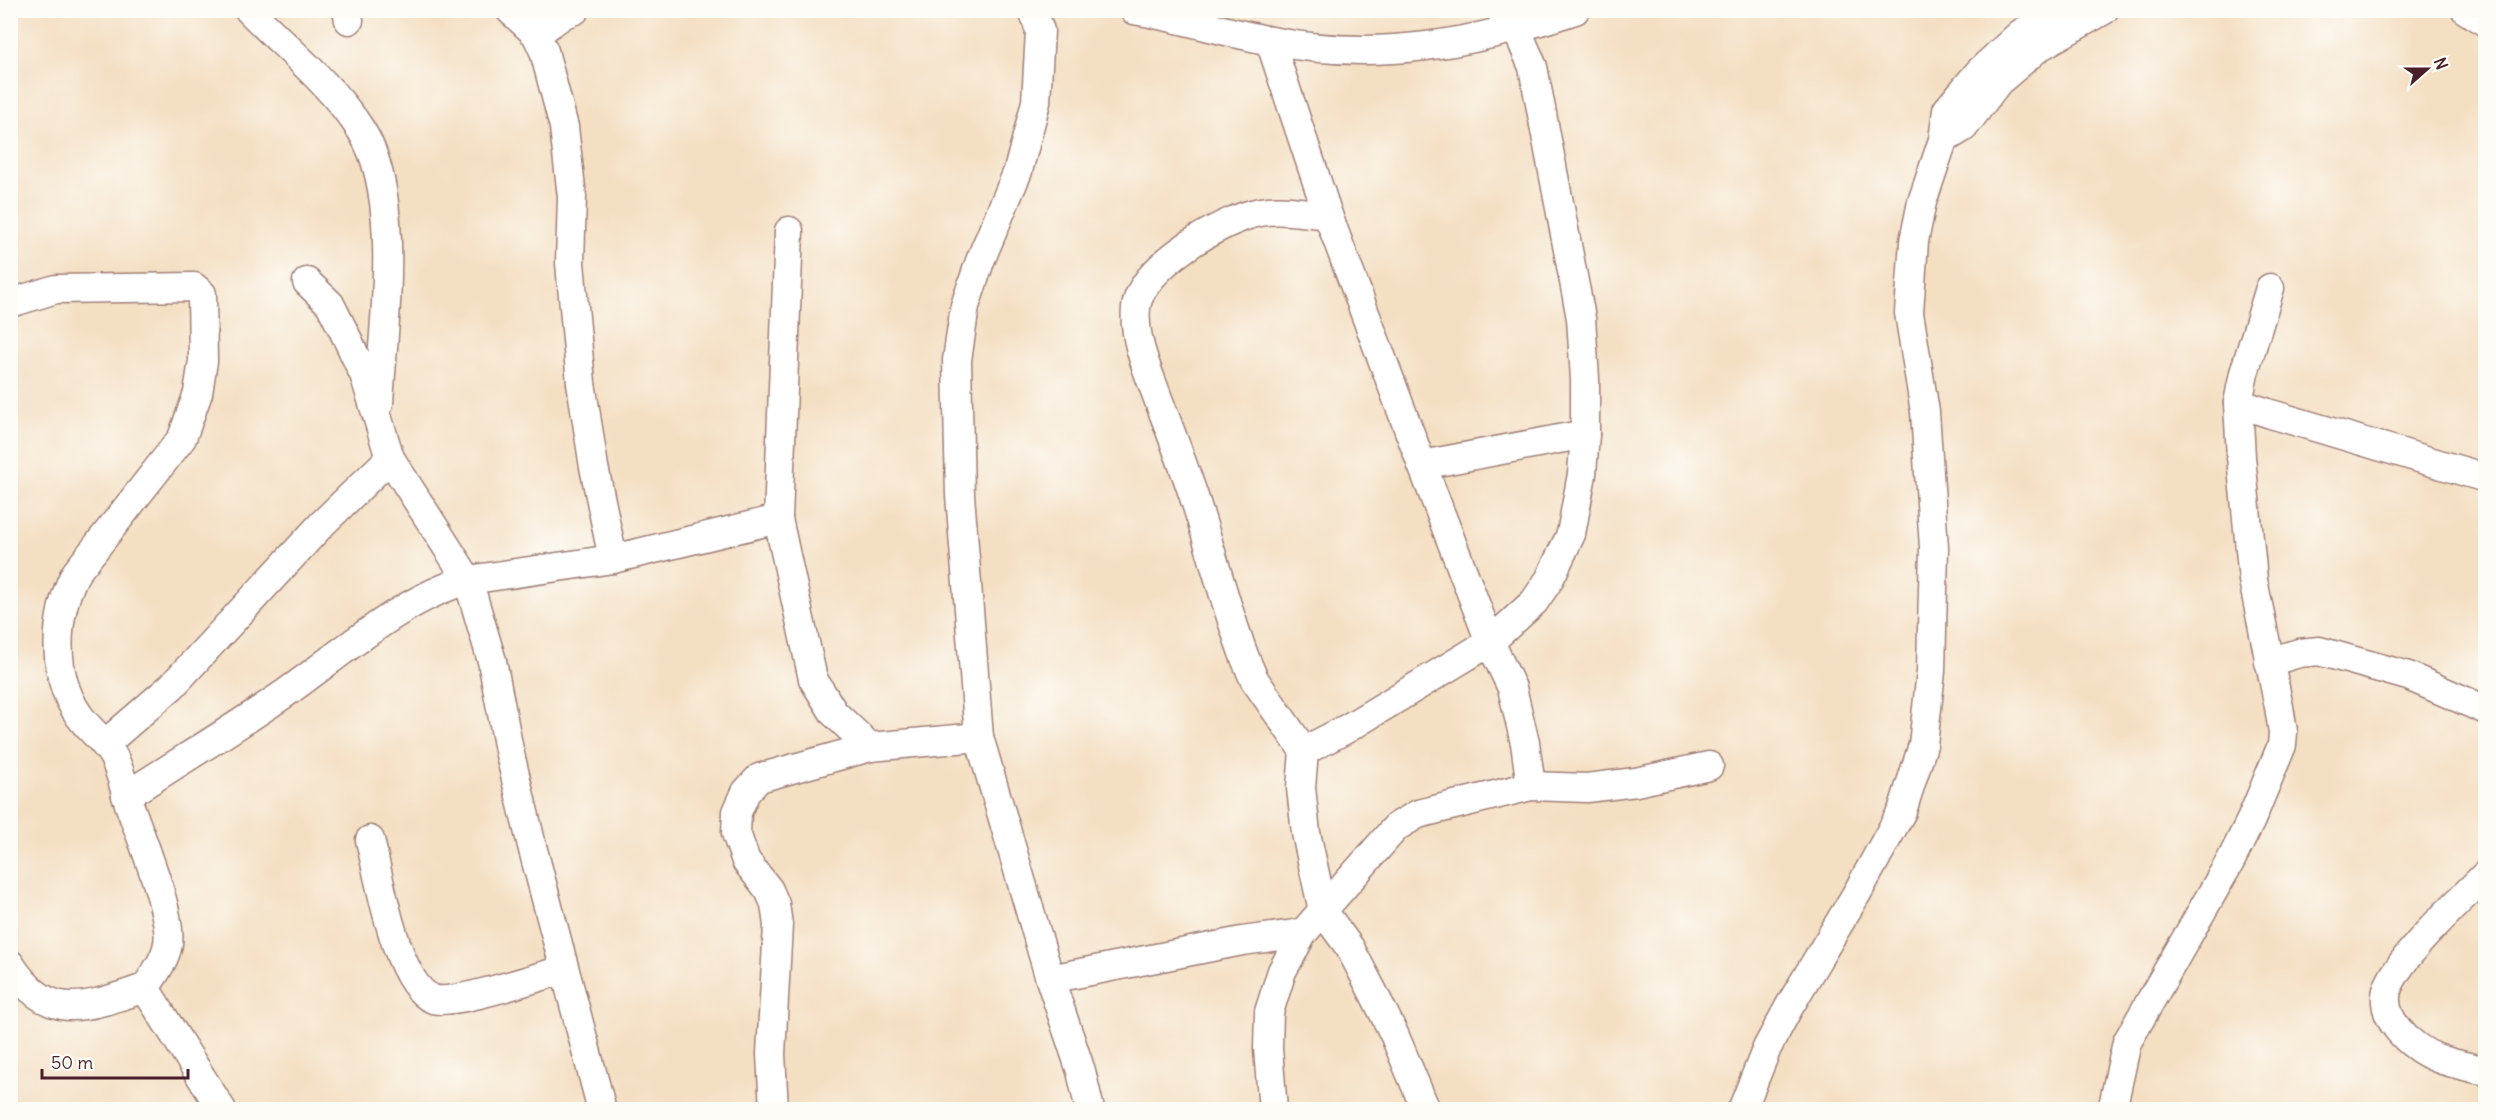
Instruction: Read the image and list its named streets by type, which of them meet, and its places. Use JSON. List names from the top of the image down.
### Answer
{
  "scale_bar": "50 m",
  "north": "right"
}
